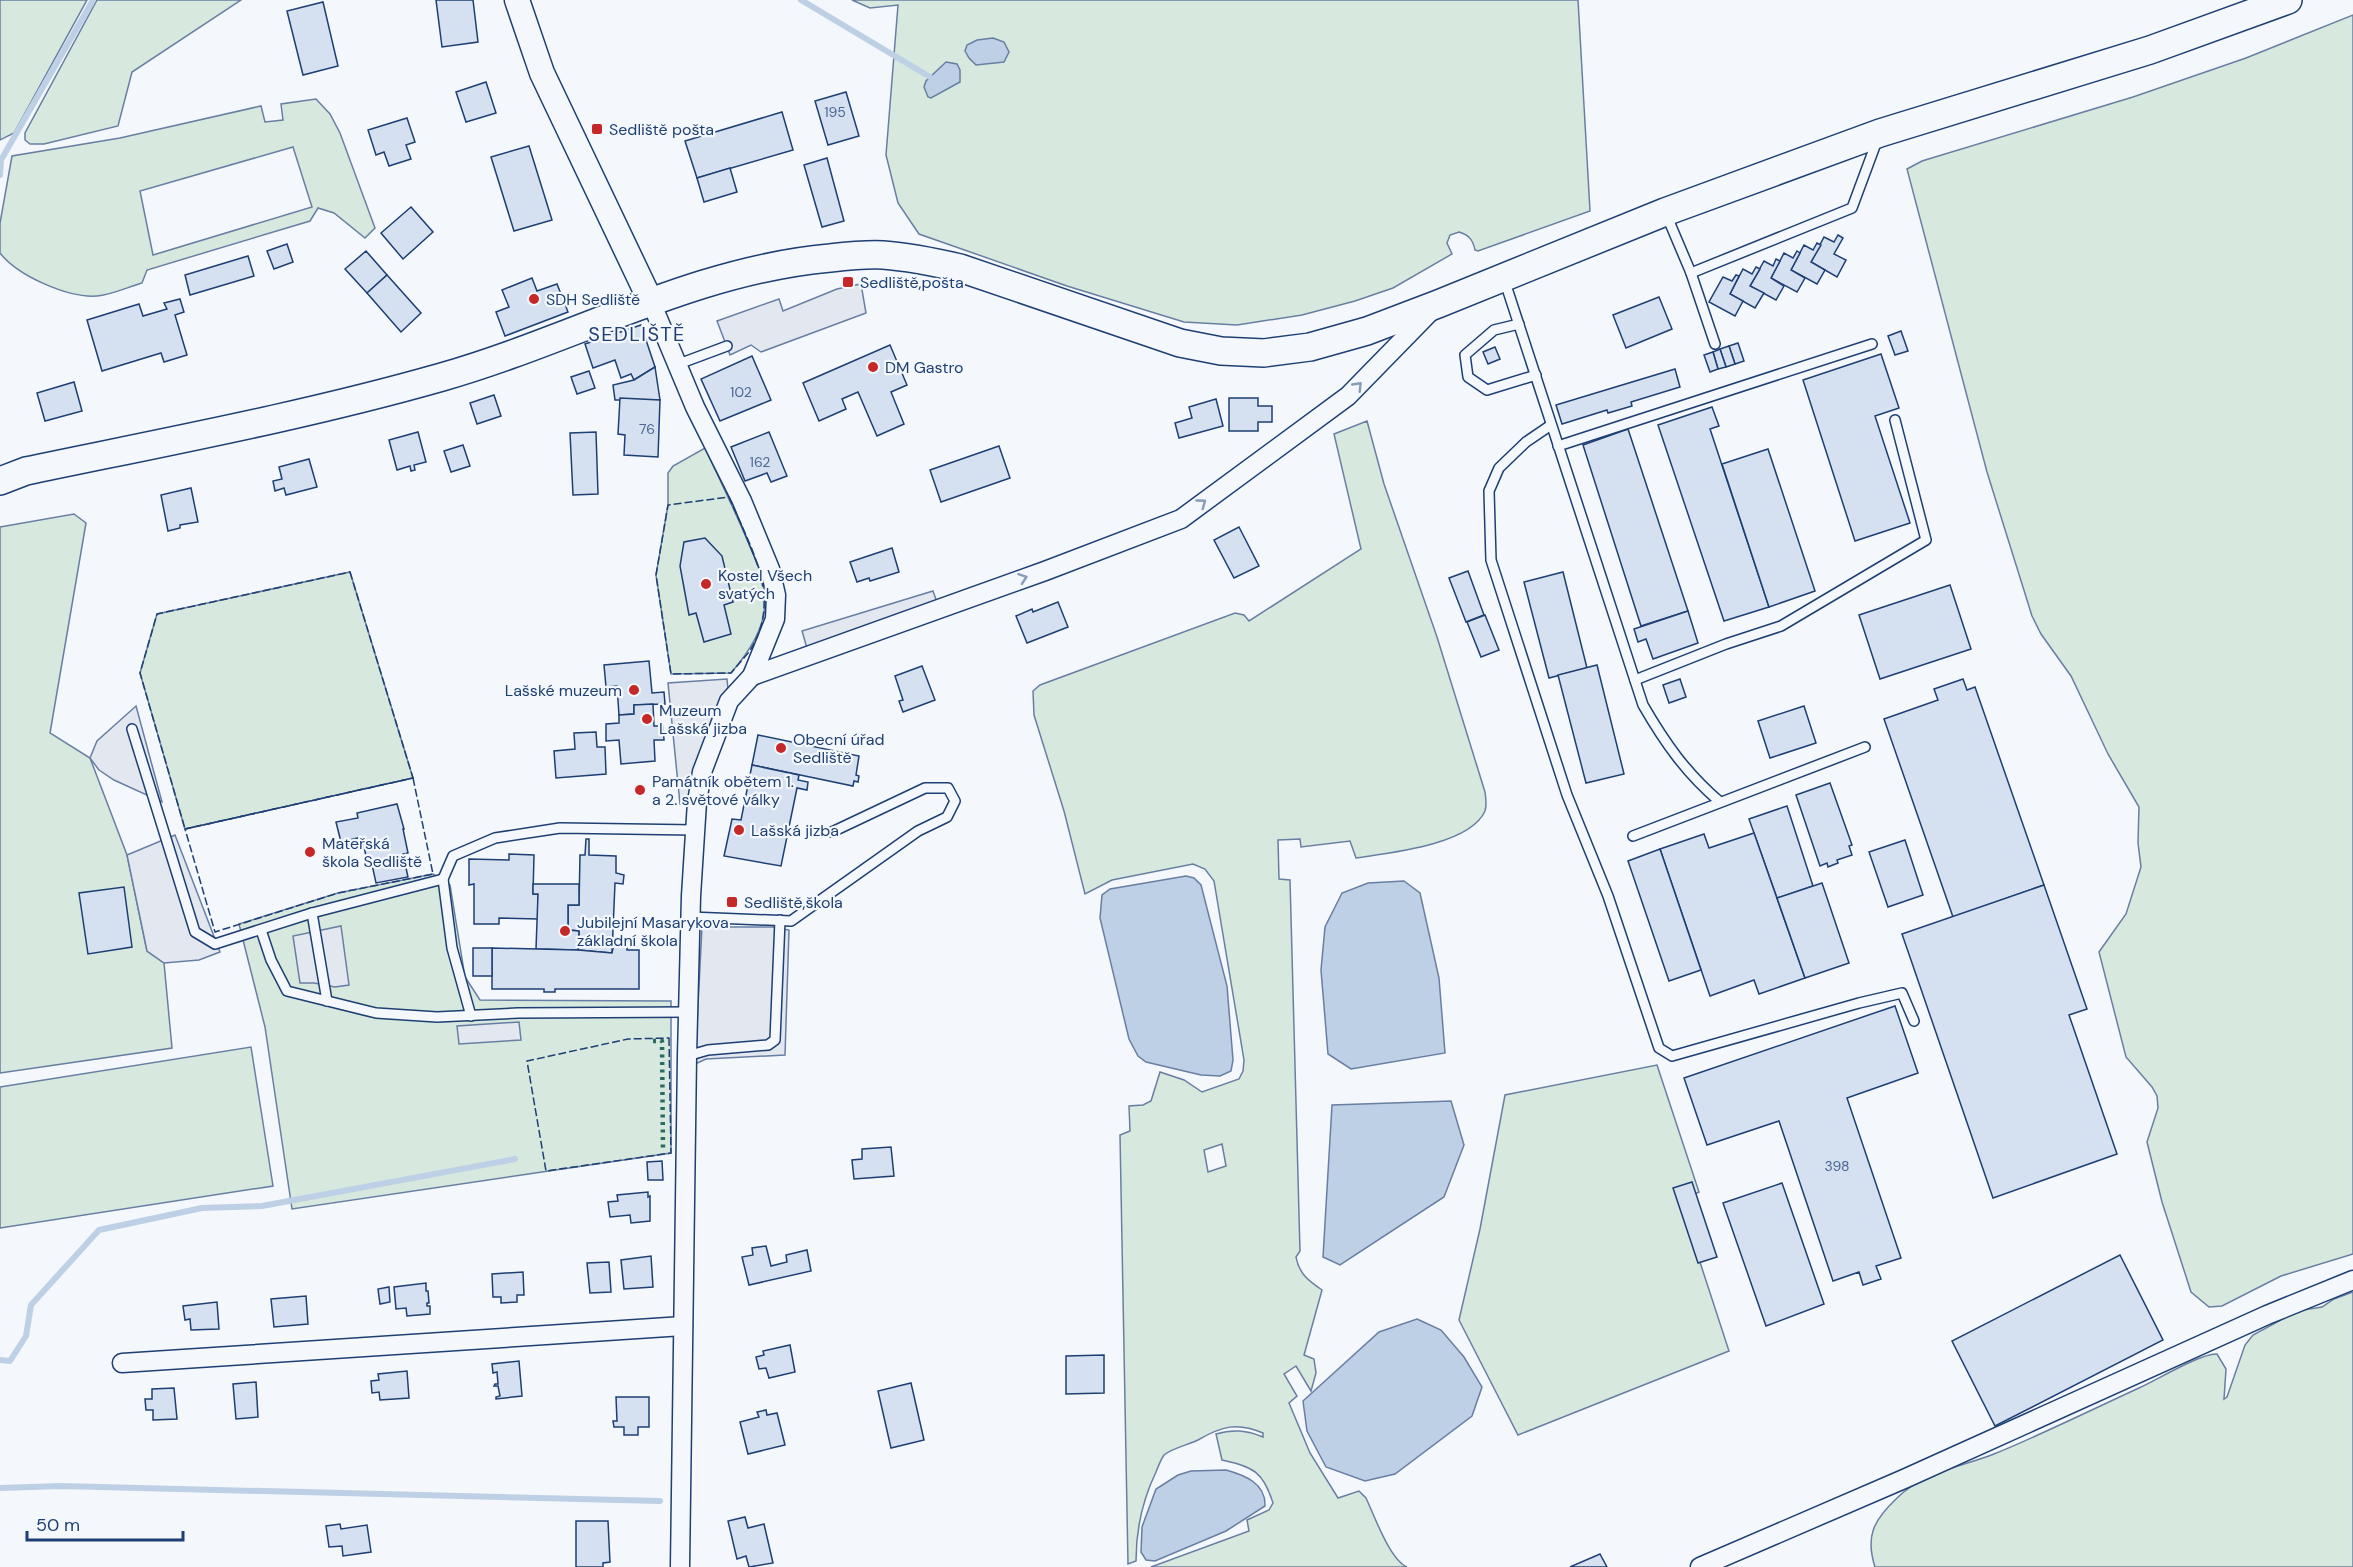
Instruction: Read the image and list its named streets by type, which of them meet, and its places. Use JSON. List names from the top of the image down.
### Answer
{
  "districts": ["SEDLIŠTĚ"],
  "places": {
    "transit": ["Sedliště pošta", "Sedliště,pošta", "Sedliště,škola"],
    "other": [
      "SDH Sedliště",
      "DM Gastro",
      "Kostel Všech svatých",
      "Lašské muzeum",
      "Muzeum Lašská jizba",
      "Obecní úřad Sedliště",
      "Památník obětem 1. a 2. světové války",
      "Lašská jizba",
      "Mateřská škola Sedliště",
      "Jubilejní Masarykova základní škola"
    ]
  },
  "house_numbers": [
    "195",
    "102",
    "76",
    "162",
    "398"
  ],
  "scale_bar": "50 m"
}
